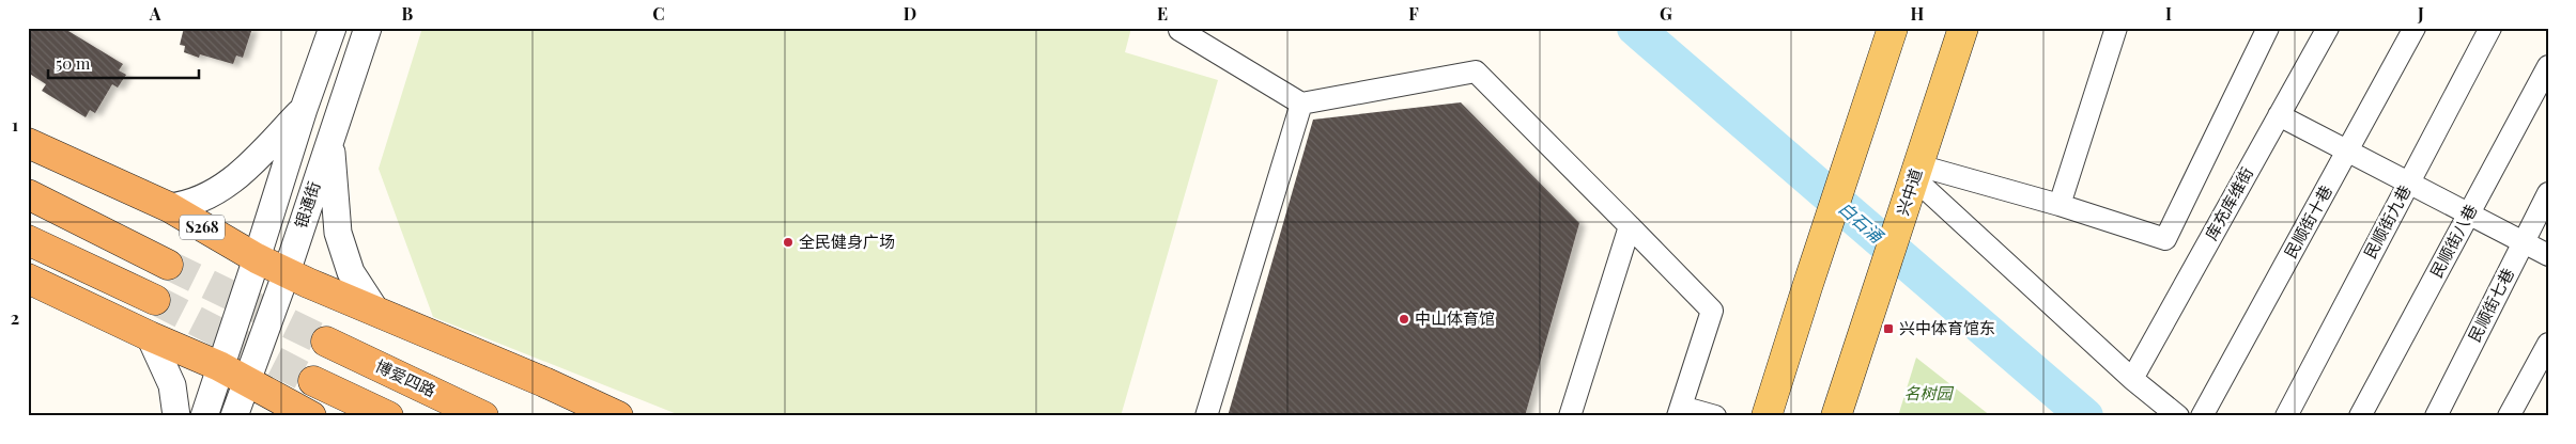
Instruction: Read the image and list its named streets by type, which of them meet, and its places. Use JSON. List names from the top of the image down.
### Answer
{
  "streets": {
    "highway": ["S268", "博爱四路"],
    "main road": ["兴中道"],
    "street": [
      "库充库维街",
      "银通街",
      "民顺街十巷",
      "民顺街九巷",
      "民顺街八巷",
      "民顺街七巷"
    ]
  },
  "crossings": [
    ["银通街", "S268"]
  ],
  "water": ["白石涌"],
  "parks": ["名树园"],
  "places": {
    "other": ["全民健身广场", "中山体育馆"],
    "transit": ["兴中体育馆东"]
  },
  "scale_bar": "50 m",
  "grid": {
    "columns": [
      "A",
      "B",
      "C",
      "D",
      "E",
      "F",
      "G",
      "H",
      "I",
      "J"
    ],
    "rows": ["1", "2"]
  }
}
